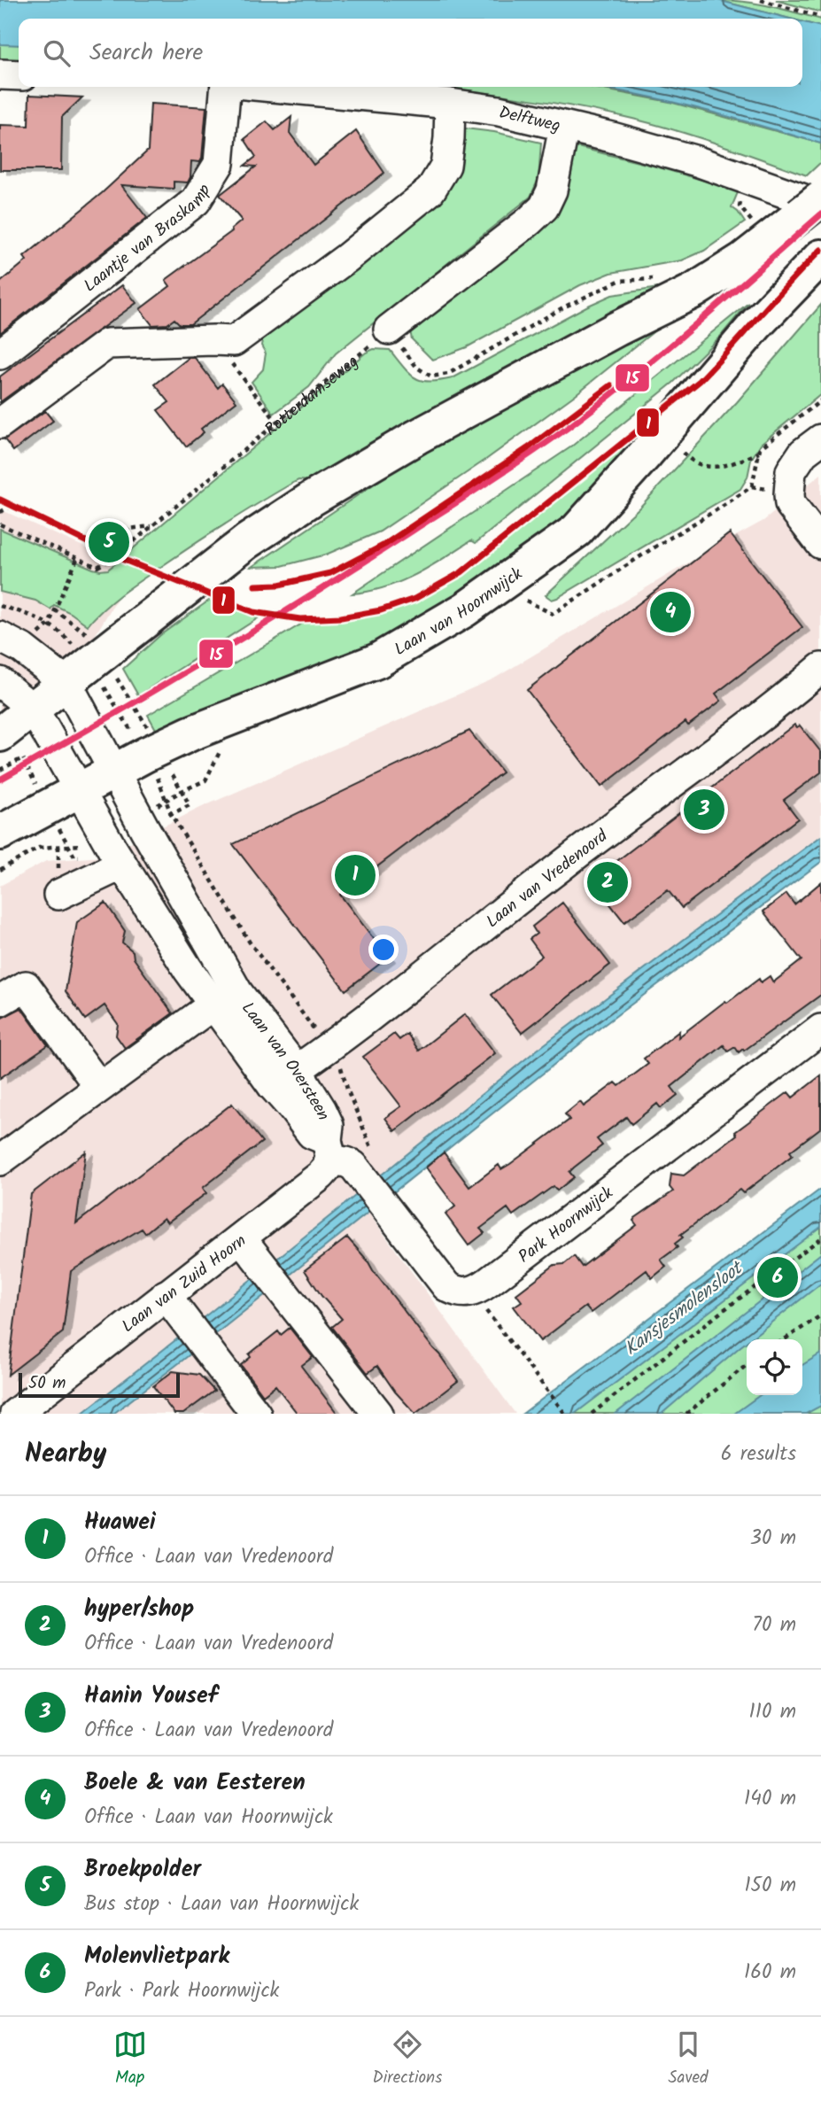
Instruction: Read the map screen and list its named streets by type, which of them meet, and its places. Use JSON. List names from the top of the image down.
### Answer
{
  "streets": {
    "main road": ["Laan van Hoornwijck"],
    "street": [
      "Delftweg",
      "Laantje van Braskamp",
      "Laan van Vredenoord",
      "Laan van Oversteen",
      "Park Hoornwijck",
      "Laan van Zuid Hoorn"
    ],
    "path": ["Rotterdamseweg"]
  },
  "crossings": [
    ["Laan van Hoornwijck", "Laan van Oversteen"],
    ["Laan van Vredenoord", "Laan van Oversteen"],
    ["Laan van Oversteen", "Laan van Zuid Hoorn"]
  ],
  "water": ["Kansjesmolensloot"],
  "lines": ["transit line 15", "transit line 1"],
  "scale_bar": "50 m",
  "page": {
    "search": "Search here",
    "pins": [
      "5",
      "4",
      "3",
      "1",
      "2",
      "6"
    ],
    "scale": "50 m",
    "heading": ["Nearby", "6 results"],
    "list": [
      {
        "mark": "1",
        "name": "Huawei",
        "note": "Office · Laan van Vredenoord",
        "value": "30 m"
      },
      {
        "mark": "2",
        "name": "hyper/shop",
        "note": "Office · Laan van Vredenoord",
        "value": "70 m"
      },
      {
        "mark": "3",
        "name": "Hanin Yousef",
        "note": "Office · Laan van Vredenoord",
        "value": "110 m"
      },
      {
        "mark": "4",
        "name": "Boele & van Eesteren",
        "note": "Office · Laan van Hoornwijck",
        "value": "140 m"
      },
      {
        "mark": "5",
        "name": "Broekpolder",
        "note": "Bus stop · Laan van Hoornwijck",
        "value": "150 m"
      },
      {
        "mark": "6",
        "name": "Molenvlietpark",
        "note": "Park · Park Hoornwijck",
        "value": "160 m"
      }
    ],
    "nav": ["Map", "Directions", "Saved"]
  }
}
